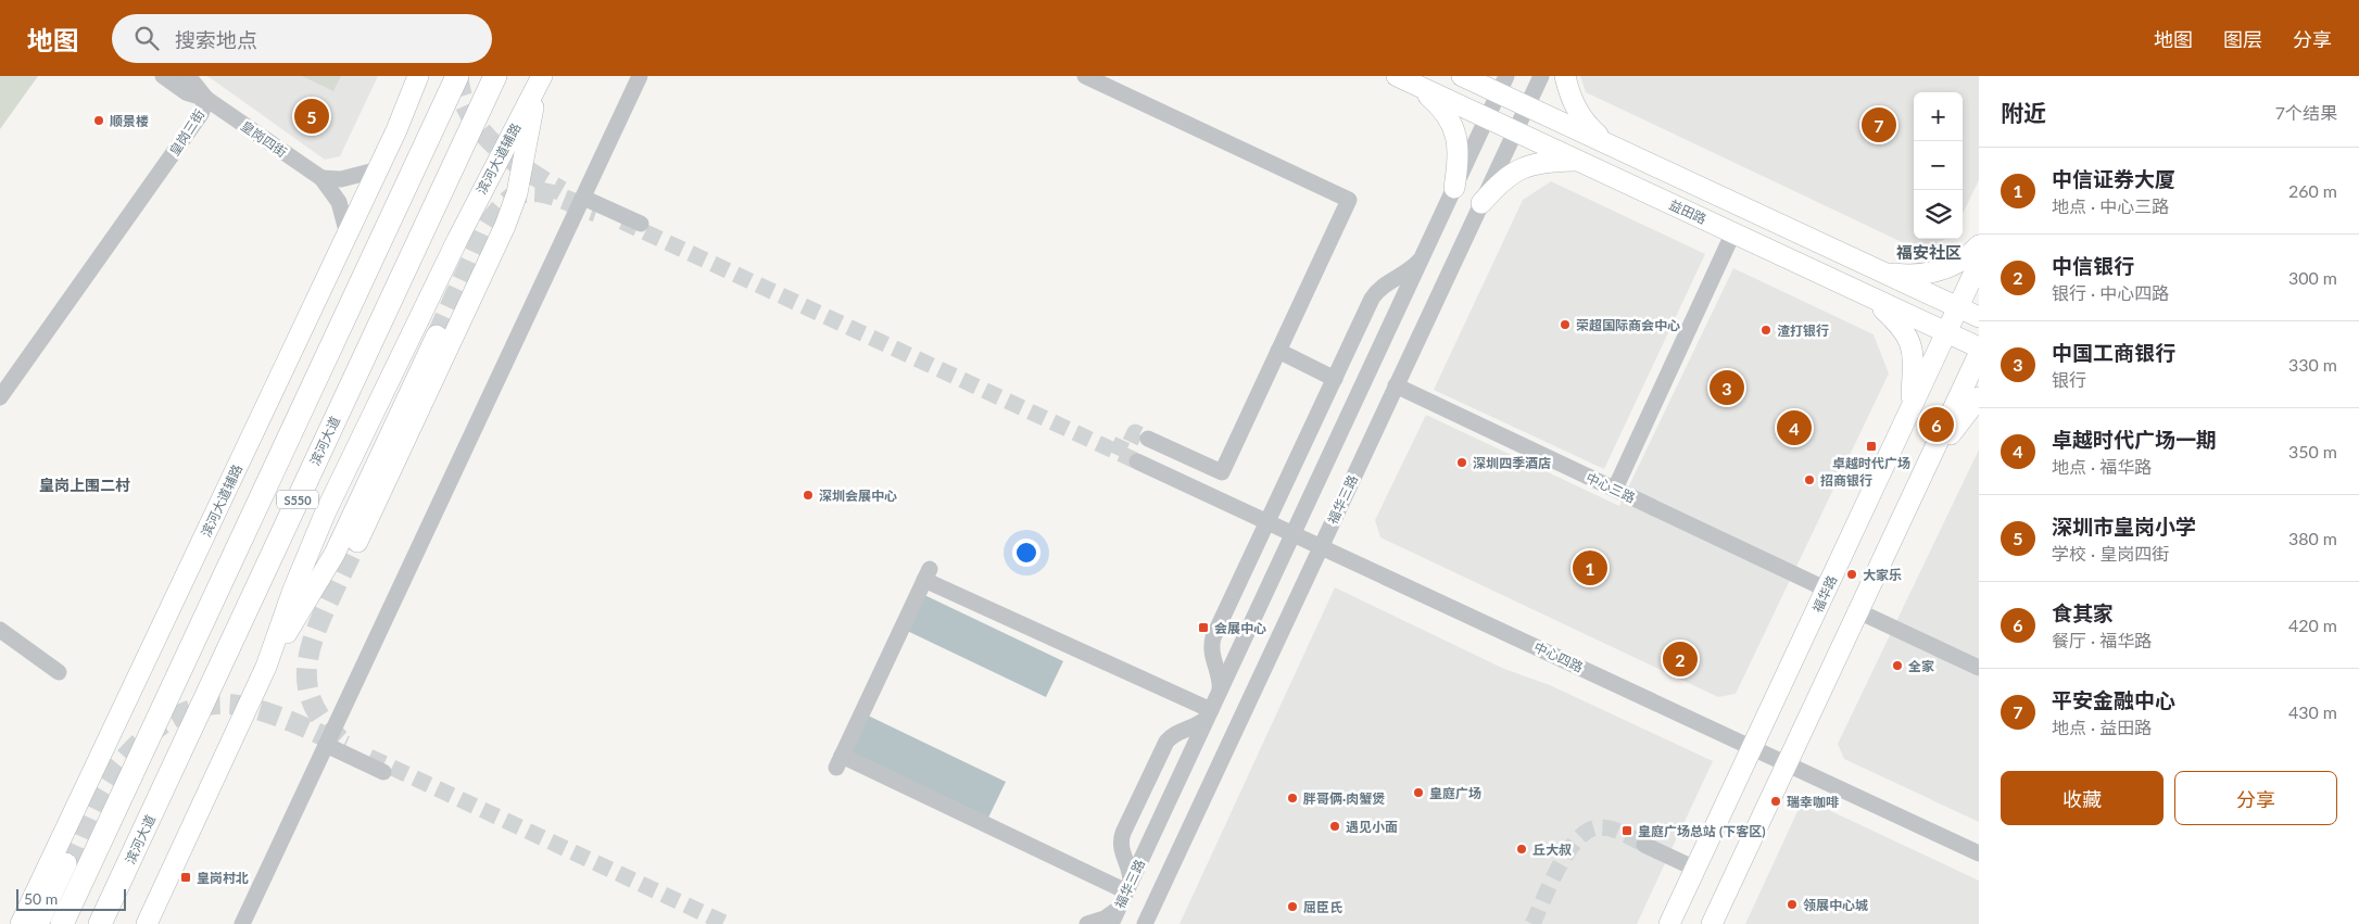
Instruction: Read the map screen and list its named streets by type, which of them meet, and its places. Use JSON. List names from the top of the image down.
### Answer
{
  "streets": {
    "highway": ["滨河大道", "S550"],
    "main road": ["滨河大道辅路", "益田路", "福华路"],
    "street": [
      "皇岗三街",
      "皇岗四街",
      "中心三路",
      "福华三路",
      "中心四路"
    ]
  },
  "crossings": [
    ["皇岗三街", "皇岗四街"],
    ["皇岗四街", "滨河大道辅路"],
    ["益田路", "福华三路"],
    ["益田路", "福华路"],
    ["中心三路", "福华三路"],
    ["中心三路", "福华路"],
    ["福华三路", "中心四路"],
    ["福华路", "中心四路"]
  ],
  "districts": ["福安社区", "皇岗上围二村"],
  "places": {
    "other": [
      "顺景楼",
      "荣超国际商会中心",
      "渣打银行",
      "深圳四季酒店",
      "招商银行",
      "深圳会展中心",
      "大家乐",
      "全家",
      "皇庭广场",
      "胖哥俩·肉蟹煲",
      "瑞幸咖啡",
      "遇见小面",
      "丘大叔",
      "领展中心城",
      "屈臣氏"
    ],
    "transit": [
      "卓越时代广场",
      "会展中心",
      "皇庭广场总站 (下客区)",
      "皇岗村北"
    ]
  },
  "scale_bar": "50 m",
  "page": {
    "header": "地图",
    "search": "搜索地点",
    "nav": ["地图", "图层", "分享"],
    "heading": ["附近", "7个结果"],
    "map_buttons": ["+", "−"],
    "pins": [
      "5",
      "7",
      "3",
      "6",
      "4",
      "1",
      "2"
    ],
    "list": [
      {
        "mark": "1",
        "name": "中信证券大厦",
        "note": "地点 · 中心三路",
        "value": "260 m"
      },
      {
        "mark": "2",
        "name": "中信银行",
        "note": "银行 · 中心四路",
        "value": "300 m"
      },
      {
        "mark": "3",
        "name": "中国工商银行",
        "note": "银行",
        "value": "330 m"
      },
      {
        "mark": "4",
        "name": "卓越时代广场一期",
        "note": "地点 · 福华路",
        "value": "350 m"
      },
      {
        "mark": "5",
        "name": "深圳市皇岗小学",
        "note": "学校 · 皇岗四街",
        "value": "380 m"
      },
      {
        "mark": "6",
        "name": "食其家",
        "note": "餐厅 · 福华路",
        "value": "420 m"
      },
      {
        "mark": "7",
        "name": "平安金融中心",
        "note": "地点 · 益田路",
        "value": "430 m"
      }
    ],
    "buttons": ["收藏", "分享"],
    "scale": "50 m"
  }
}
